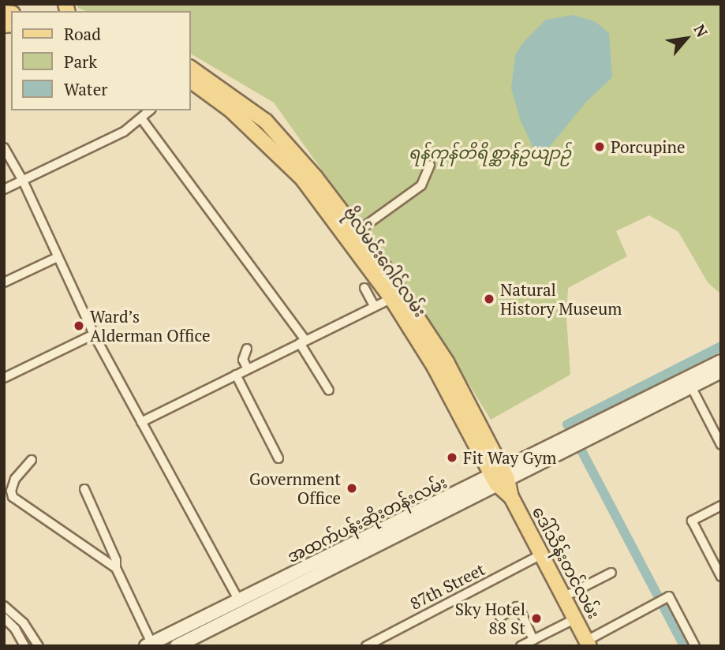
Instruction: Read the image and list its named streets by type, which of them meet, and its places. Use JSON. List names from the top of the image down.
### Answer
{
  "streets": {
    "main road": ["ဗိုလ်မင်းဂေါင်လမ်း", "အထက်ပန်းဆိုးတန်းလမ်း", "ဒေါ်သိန်းတင်လမ်း"],
    "street": ["87th Street"]
  },
  "crossings": [
    ["ဗိုလ်မင်းဂေါင်လမ်း", "အထက်ပန်းဆိုးတန်းလမ်း"],
    ["ဗိုလ်မင်းဂေါင်လမ်း", "ဒေါ်သိန်းတင်လမ်း"],
    ["အထက်ပန်းဆိုးတန်းလမ်း", "ဒေါ်သိန်းတင်လမ်း"],
    ["ဒေါ်သိန်းတင်လမ်း", "87th Street"]
  ],
  "parks": ["ရန်ကုန်တိရိစ္ဆာန်ဥယျာဉ်"],
  "places": [
    "Porcupine",
    "Natural History Museum",
    "Ward’s Alderman Office",
    "Fit Way Gym",
    "Government Office",
    "Sky Hotel 88 St"
  ],
  "legend": ["Road", "Park", "Water"],
  "north": "top right"
}
